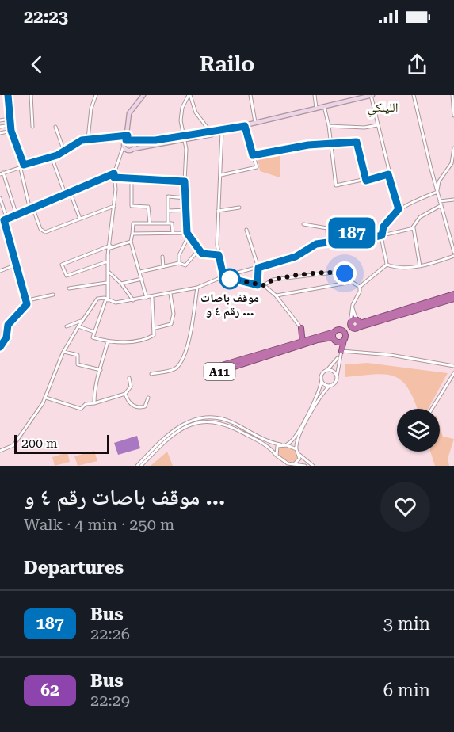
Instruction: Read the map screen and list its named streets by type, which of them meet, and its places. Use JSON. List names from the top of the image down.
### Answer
{
  "streets": {
    "highway": ["A11"]
  },
  "districts": ["الليلكي"],
  "places": ["موقف باصات رقم ٤ و ..."],
  "lines": ["bus line 187"],
  "scale_bar": "200 m",
  "page": {
    "status": "22:23",
    "header": "Railo",
    "on_map": "187",
    "scale": "200 m",
    "heading": [
      ["موقف باصات رقم ٤ و ...", "Walk · 4 min · 250 m"],
      "Departures"
    ],
    "list": [
      {
        "mark": "187",
        "name": "Bus",
        "note": "22:26",
        "value": "3 min"
      },
      {
        "mark": "62",
        "name": "Bus",
        "note": "22:29",
        "value": "6 min"
      }
    ]
  }
}
